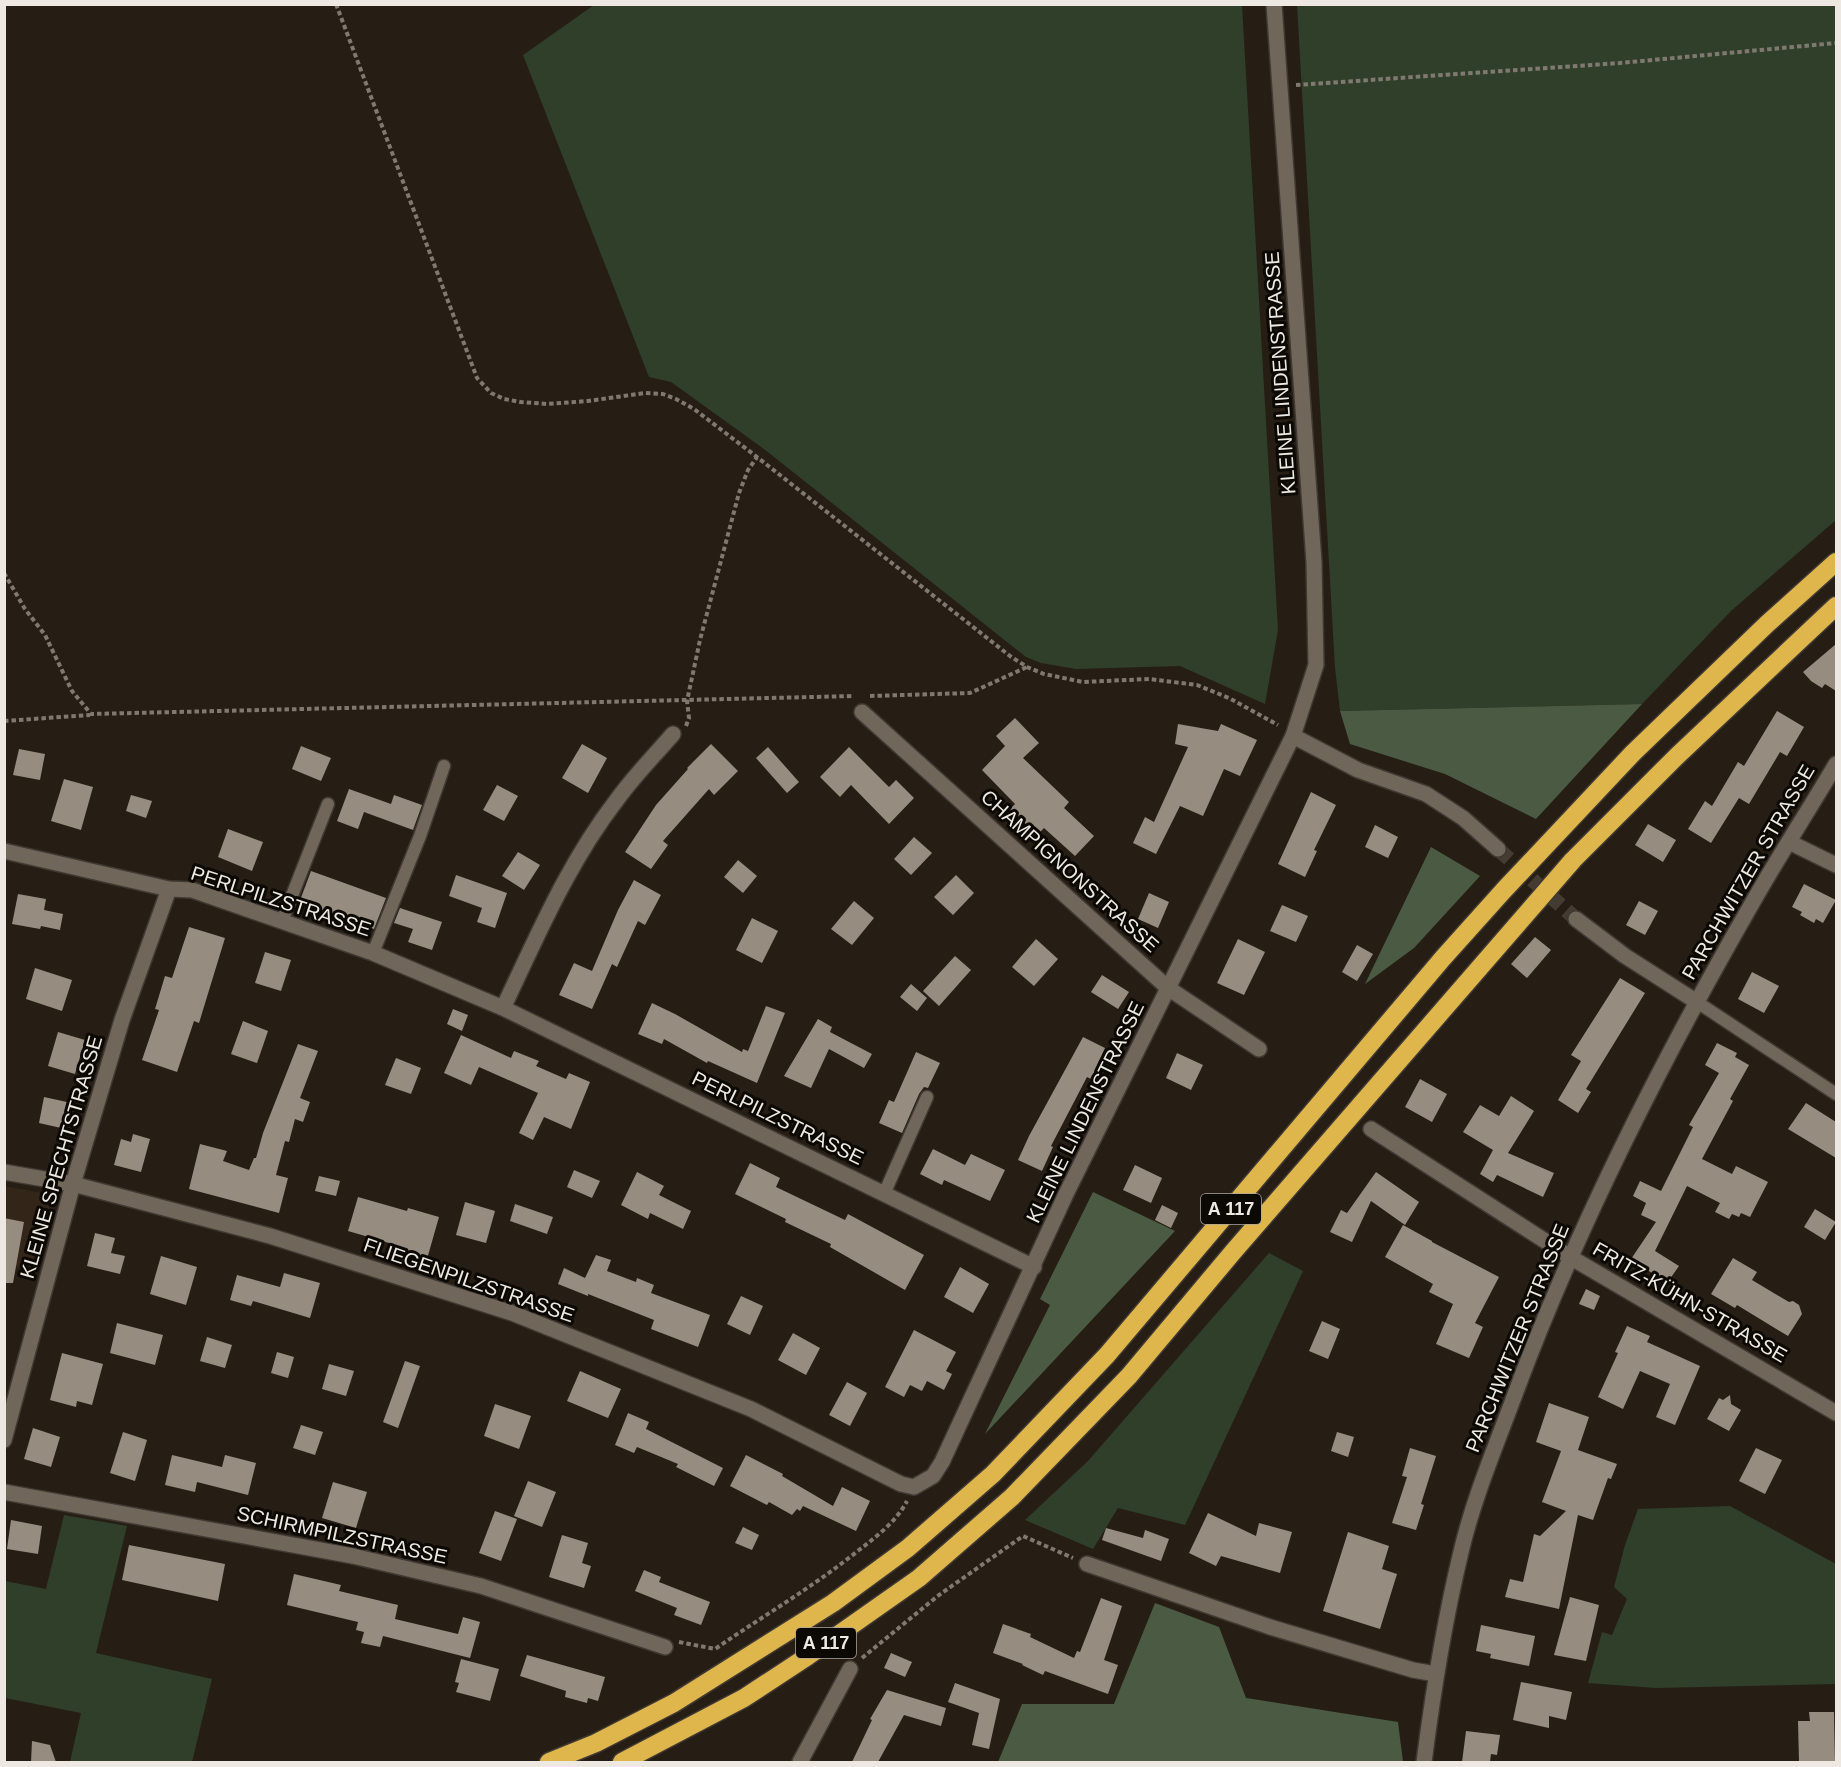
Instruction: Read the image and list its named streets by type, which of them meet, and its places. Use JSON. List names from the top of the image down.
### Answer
{
  "streets": {
    "highway": ["A 117"],
    "street": [
      "KLEINE LINDENSTRASSE",
      "CHAMPIGNONSTRASSE",
      "PARCHWITZER STRASSE",
      "PERLPILZSTRASSE",
      "KLEINE SPECHTSTRASSE",
      "FLIEGENPILZSTRASSE",
      "FRITZ-KÜHN-STRASSE",
      "SCHIRMPILZSTRASSE"
    ]
  },
  "crossings": [
    ["KLEINE LINDENSTRASSE", "CHAMPIGNONSTRASSE"],
    ["KLEINE LINDENSTRASSE", "PERLPILZSTRASSE"],
    ["KLEINE LINDENSTRASSE", "FLIEGENPILZSTRASSE"],
    ["PARCHWITZER STRASSE", "FRITZ-KÜHN-STRASSE"],
    ["PERLPILZSTRASSE", "KLEINE SPECHTSTRASSE"],
    ["KLEINE SPECHTSTRASSE", "FLIEGENPILZSTRASSE"]
  ]
}
